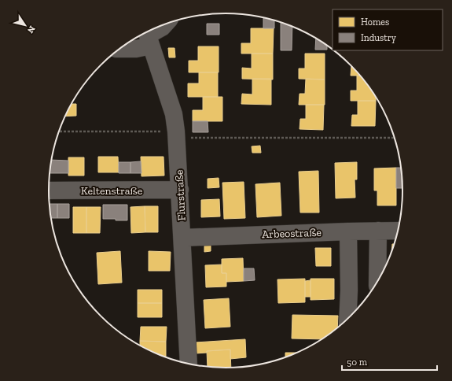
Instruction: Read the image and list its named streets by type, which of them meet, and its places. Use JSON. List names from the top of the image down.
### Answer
{
  "streets": {
    "street": ["Keltenstraße", "Flurstraße", "Arbeostraße"]
  },
  "crossings": [
    ["Keltenstraße", "Flurstraße"],
    ["Flurstraße", "Arbeostraße"]
  ],
  "legend": ["Homes", "Industry"],
  "scale_bar": "50 m",
  "north": "bottom right"
}
